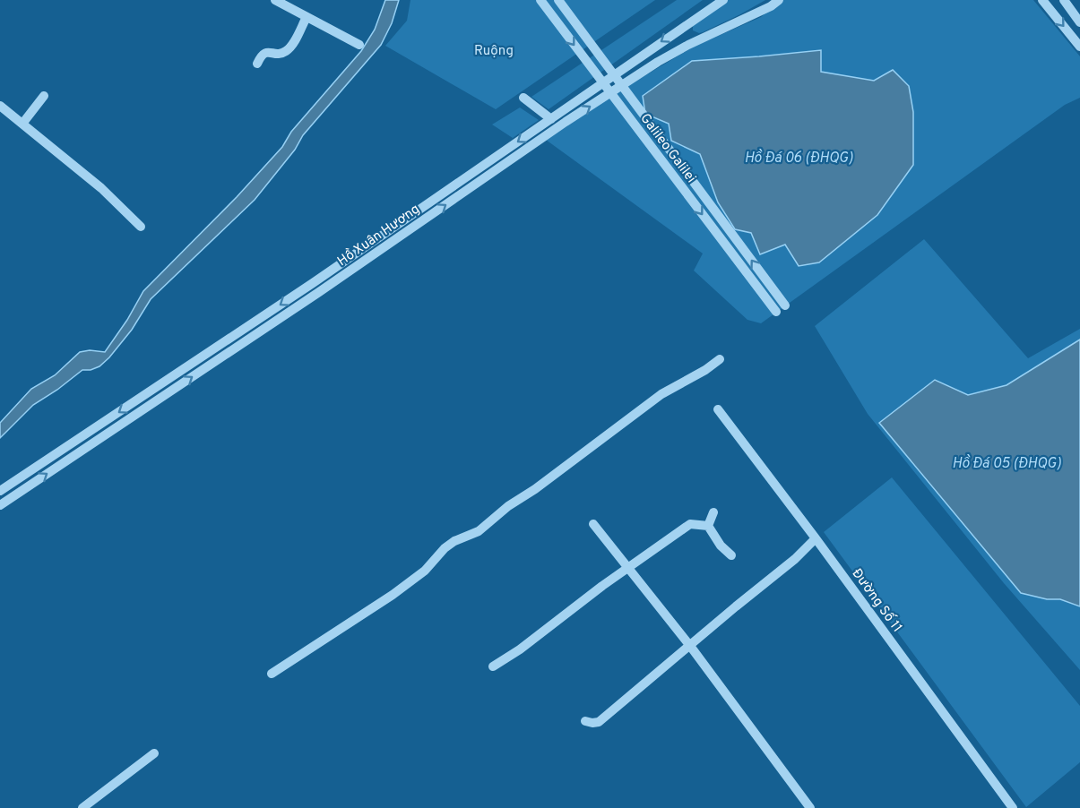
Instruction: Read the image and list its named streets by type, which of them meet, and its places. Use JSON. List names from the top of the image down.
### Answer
{
  "streets": {
    "street": ["Galileo Galilei", "Hồ Xuân Hương", "Đường Số 11"]
  },
  "crossings": [
    ["Galileo Galilei", "Hồ Xuân Hương"]
  ],
  "water": ["Hồ Đá 06 (ĐHQG)", "Hồ Đá 05 (ĐHQG)"],
  "parks": ["Ruộng"]
}
